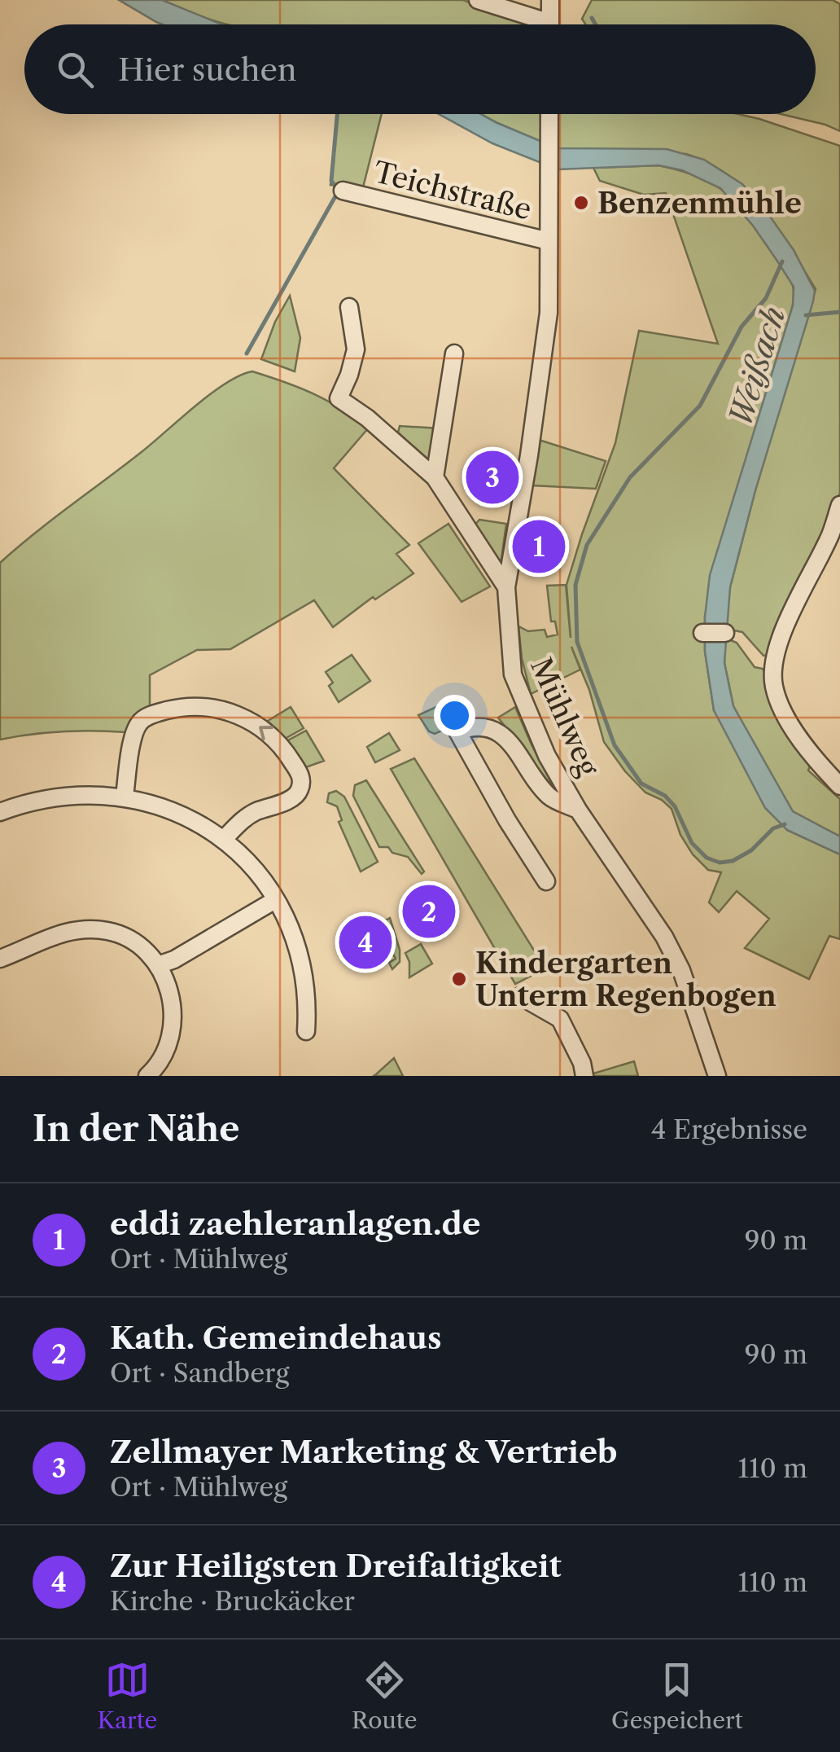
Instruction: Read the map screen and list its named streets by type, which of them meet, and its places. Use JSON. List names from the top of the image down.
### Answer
{
  "streets": {
    "street": ["Teichstraße", "Mühlweg"]
  },
  "crossings": [
    ["Teichstraße", "Mühlweg"]
  ],
  "water": ["Weißach"],
  "places": ["Benzenmühle", "Kindergarten Unterm Regenbogen"],
  "page": {
    "search": "Hier suchen",
    "pins": [
      "3",
      "1",
      "2",
      "4"
    ],
    "heading": ["In der Nähe", "4 Ergebnisse"],
    "list": [
      {
        "mark": "1",
        "name": "eddi zaehleranlagen.de",
        "note": "Ort · Mühlweg",
        "value": "90 m"
      },
      {
        "mark": "2",
        "name": "Kath. Gemeindehaus",
        "note": "Ort · Sandberg",
        "value": "90 m"
      },
      {
        "mark": "3",
        "name": "Zellmayer Marketing & Vertrieb",
        "note": "Ort · Mühlweg",
        "value": "110 m"
      },
      {
        "mark": "4",
        "name": "Zur Heiligsten Dreifaltigkeit",
        "note": "Kirche · Bruckäcker",
        "value": "110 m"
      }
    ],
    "nav": ["Karte", "Route", "Gespeichert"]
  }
}
